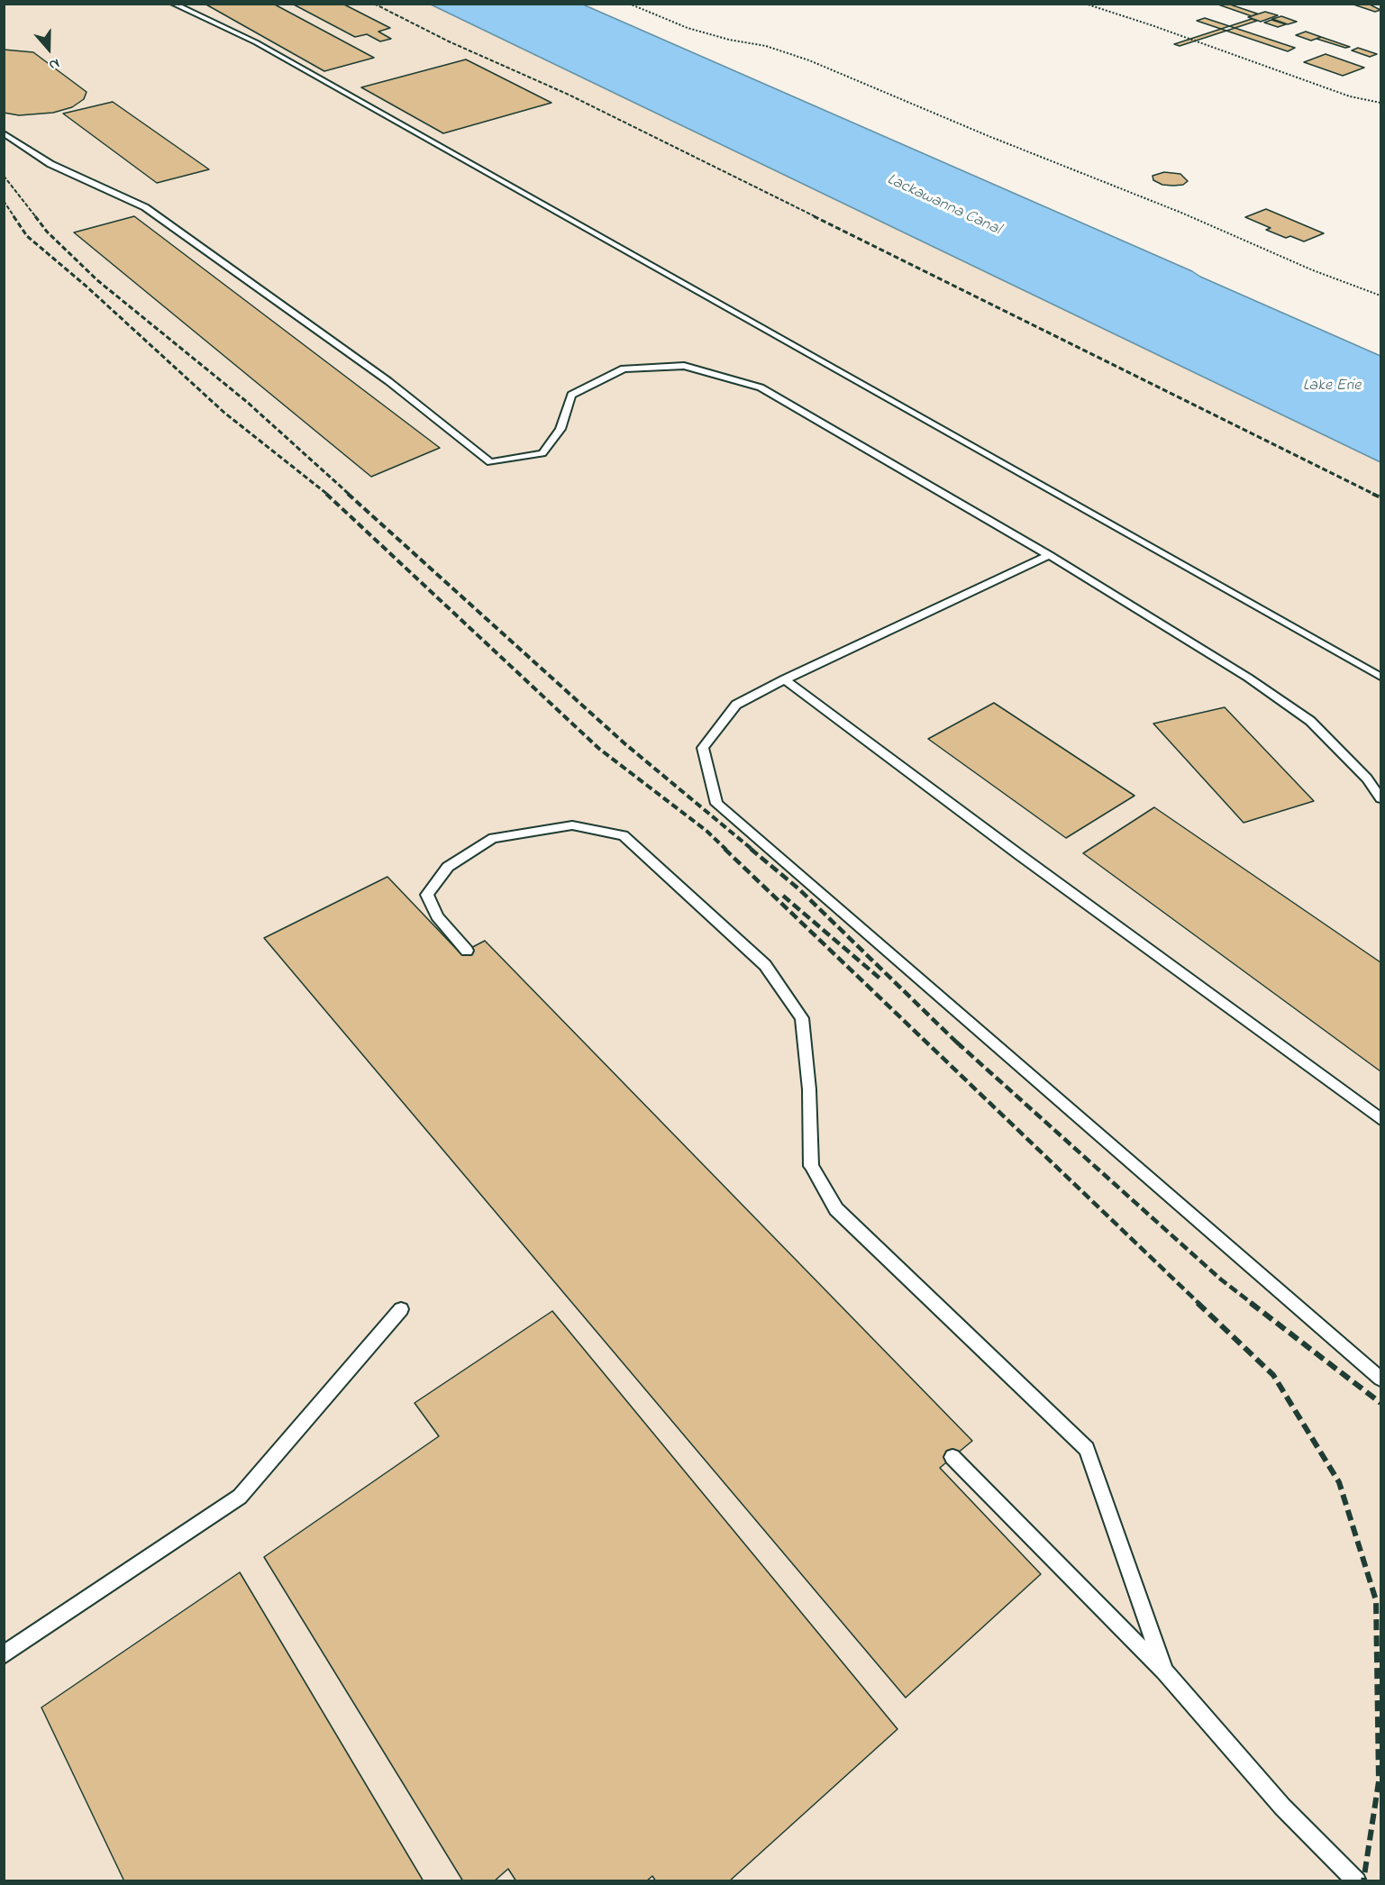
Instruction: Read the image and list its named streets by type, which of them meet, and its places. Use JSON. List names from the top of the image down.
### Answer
{
  "water": ["Lackawanna Canal", "Lake Erie"],
  "north": "bottom"
}
